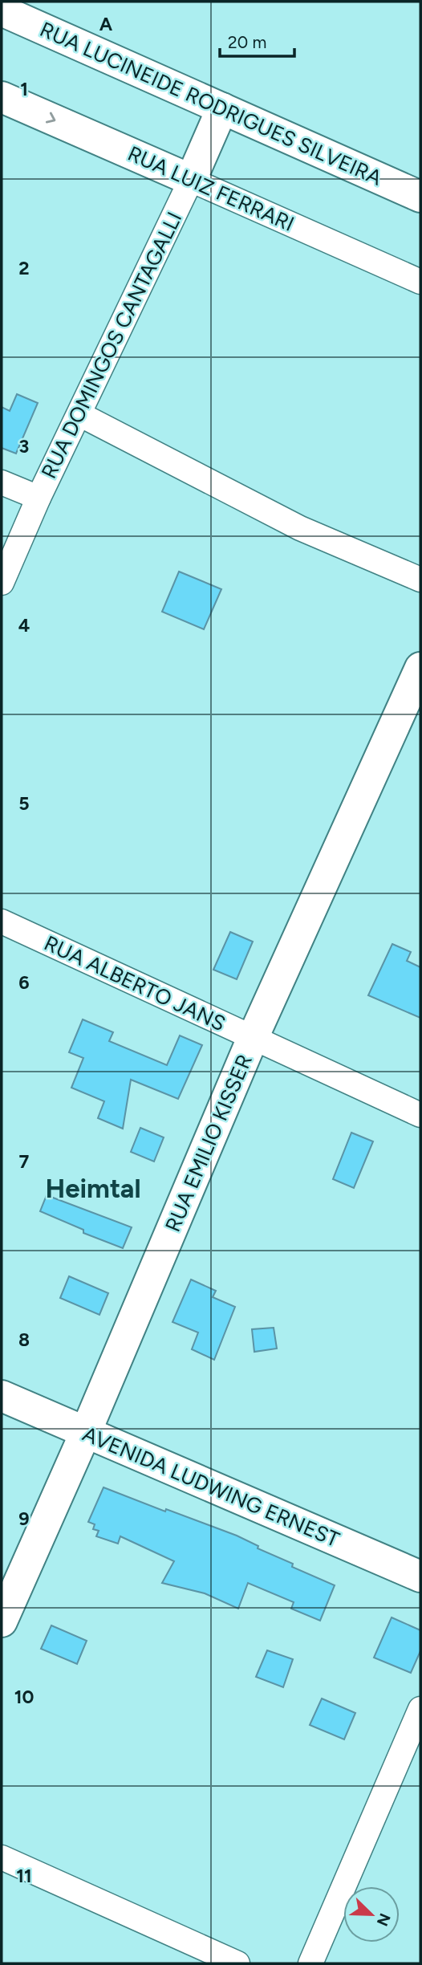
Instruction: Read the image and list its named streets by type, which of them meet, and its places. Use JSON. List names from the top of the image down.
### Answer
{
  "streets": {
    "main road": [
      "RUA LUCINEIDE RODRIGUES SILVEIRA",
      "RUA LUIZ FERRARI",
      "RUA DOMINGOS CANTAGALLI",
      "RUA EMILIO KISSER",
      "AVENIDA LUDWING ERNEST"
    ],
    "street": ["RUA ALBERTO JANS"]
  },
  "crossings": [
    ["RUA LUCINEIDE RODRIGUES SILVEIRA", "RUA DOMINGOS CANTAGALLI"],
    ["RUA LUIZ FERRARI", "RUA DOMINGOS CANTAGALLI"],
    ["RUA ALBERTO JANS", "RUA EMILIO KISSER"],
    ["RUA EMILIO KISSER", "AVENIDA LUDWING ERNEST"]
  ],
  "one_way": ["RUA LUIZ FERRARI"],
  "districts": ["Heimtal"],
  "scale_bar": "20 m",
  "north": "bottom right",
  "grid": {
    "columns": ["A"],
    "rows": [
      "1",
      "2",
      "3",
      "4",
      "5",
      "6",
      "7",
      "8",
      "9",
      "10",
      "11"
    ]
  }
}
